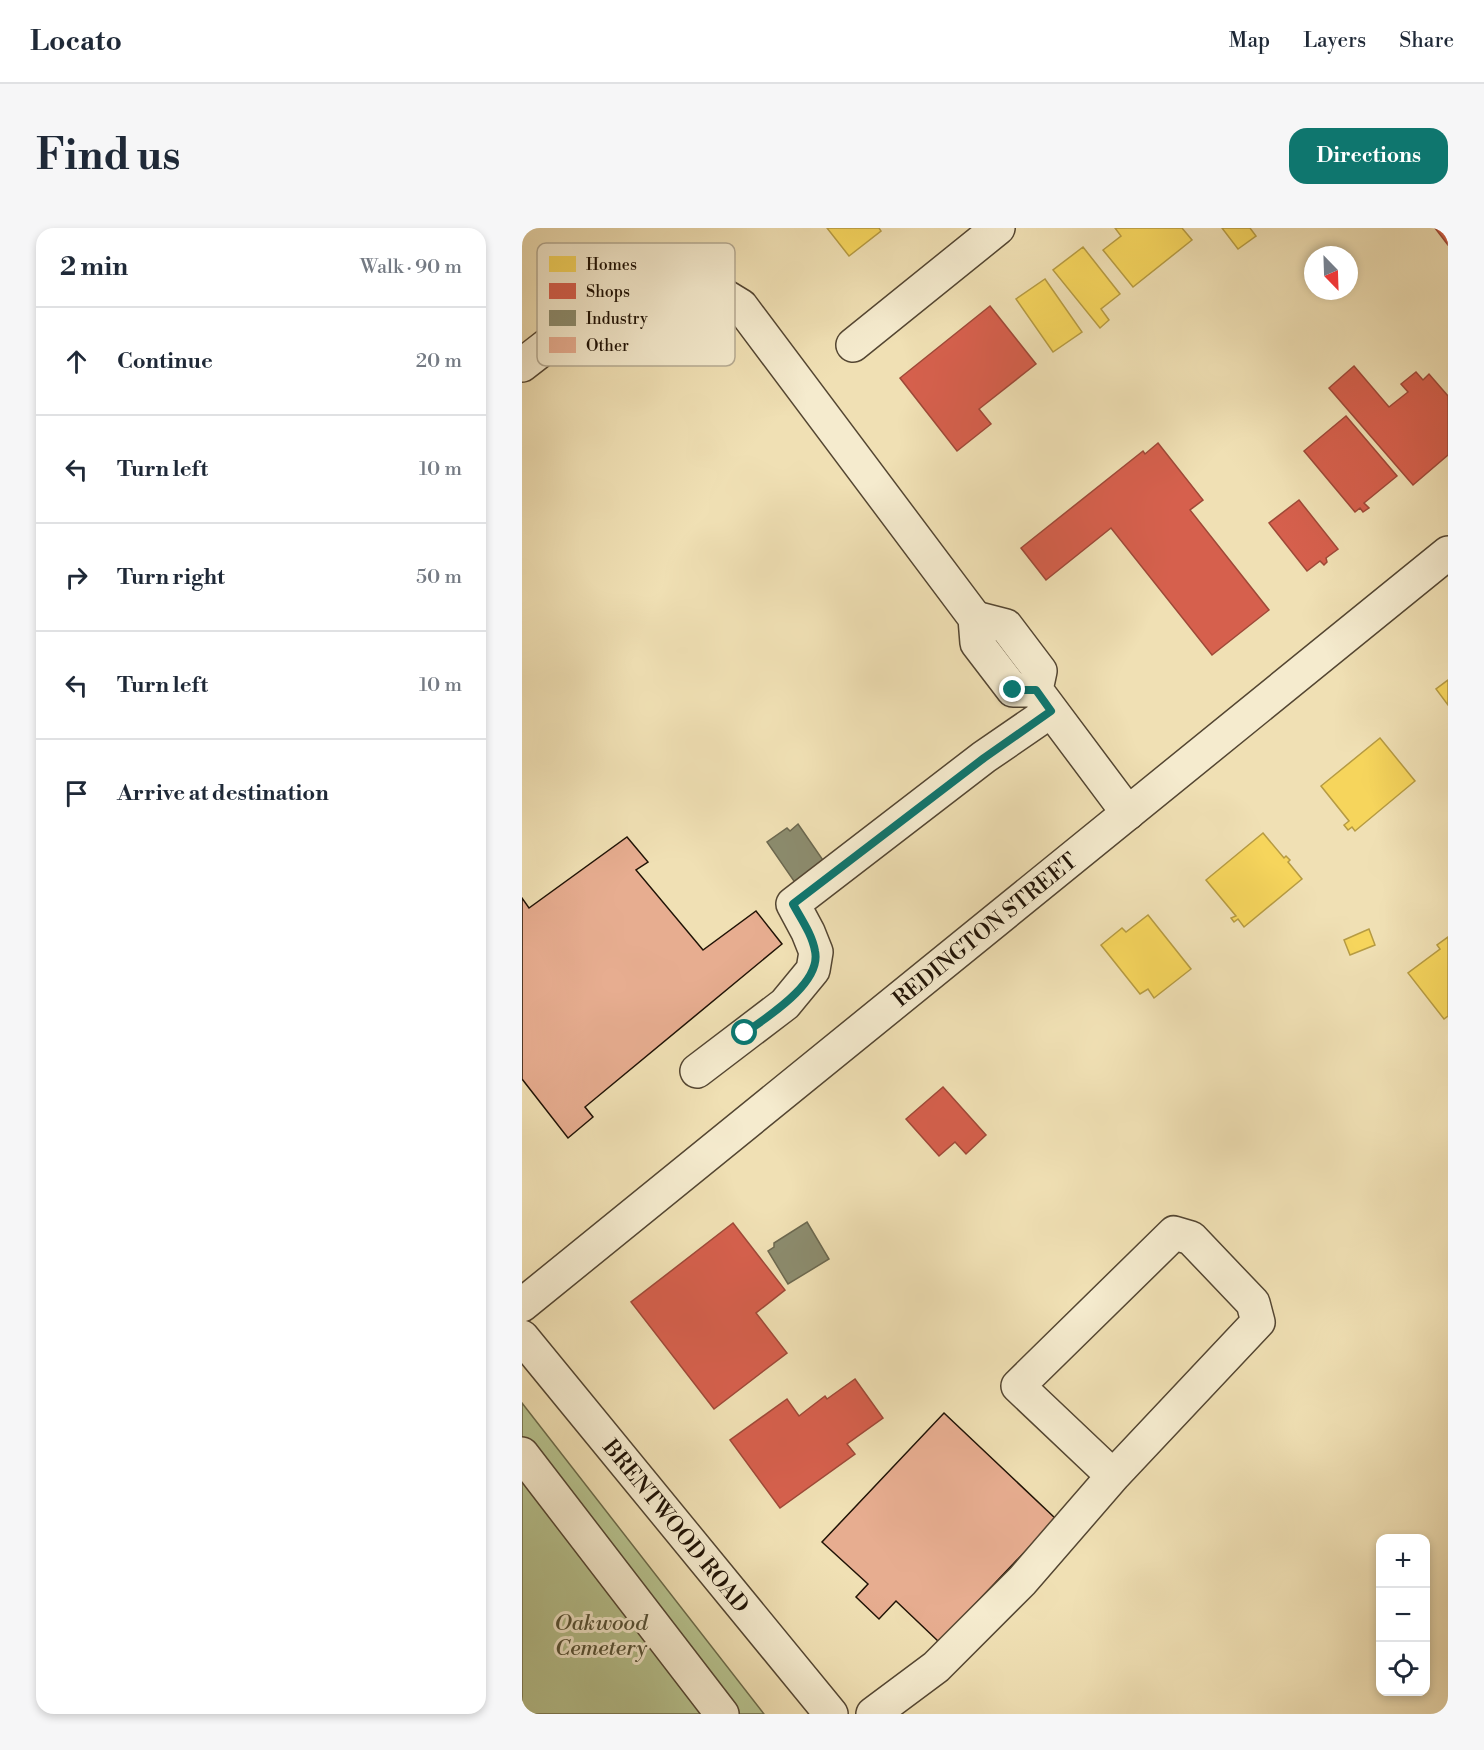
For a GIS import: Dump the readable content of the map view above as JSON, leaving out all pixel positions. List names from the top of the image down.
{
  "streets": {
    "street": ["REDINGTON STREET", "BRENTWOOD ROAD"]
  },
  "parks": ["Oakwood Cemetery"],
  "legend": [
    "Homes",
    "Shops",
    "Industry",
    "Other"
  ],
  "north": "bottom right",
  "page": {
    "header": "Locato",
    "nav": ["Map", "Layers", "Share"],
    "buttons": "Directions",
    "title": "Find us",
    "heading": ["2 min", "Walk · 90 m"],
    "list": [
      ["Continue", "20 m"],
      ["Turn left", "10 m"],
      ["Turn right", "50 m"],
      ["Turn left", "10 m"],
      "Arrive at destination"
    ],
    "map_buttons": ["+", "−"]
  }
}
